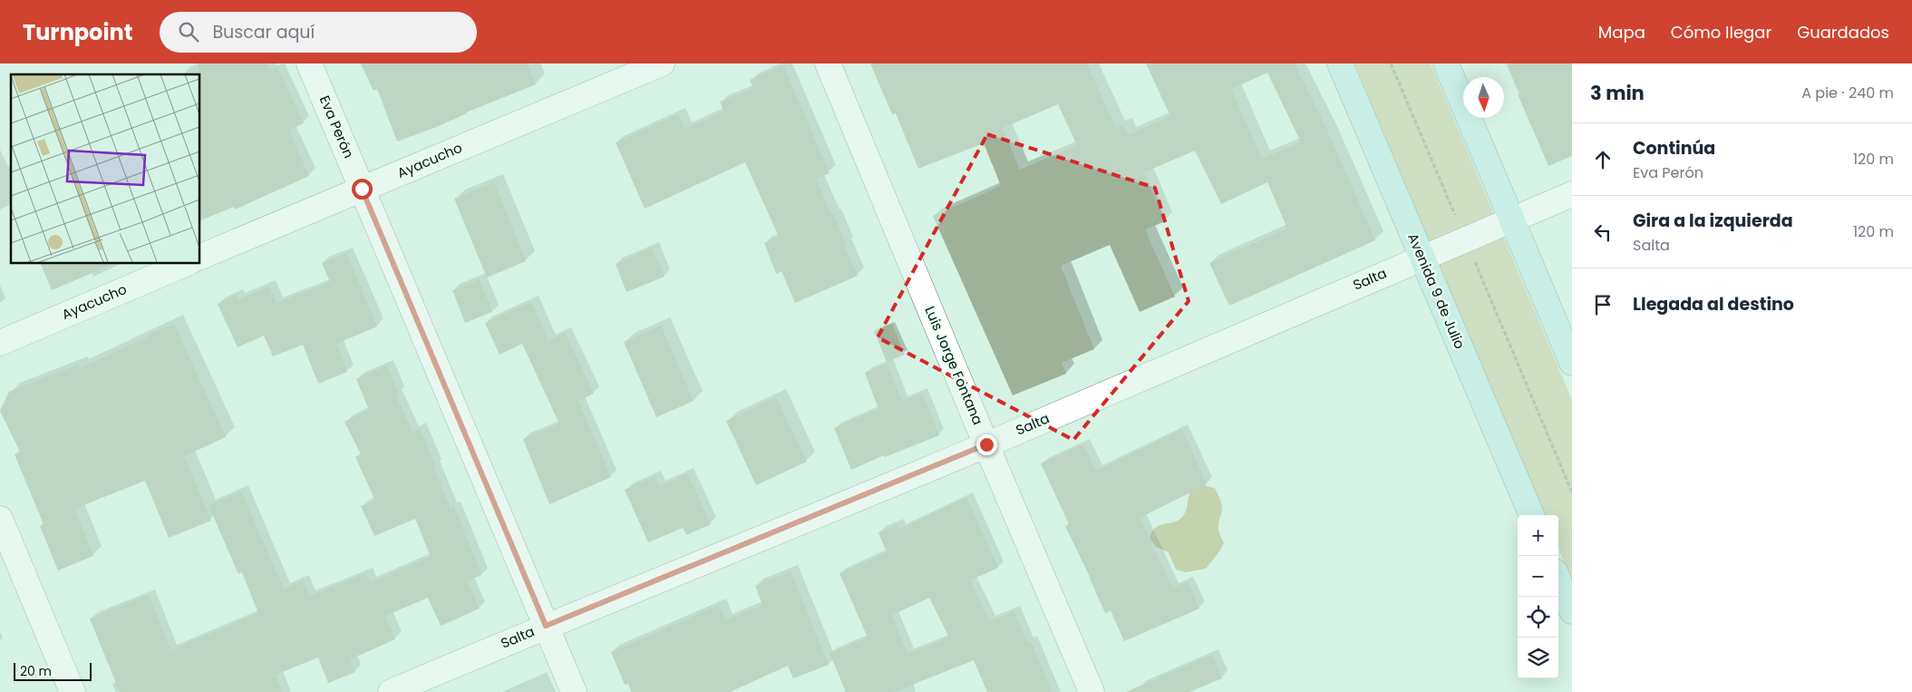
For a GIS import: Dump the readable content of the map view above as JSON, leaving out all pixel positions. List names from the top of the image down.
{
  "streets": {
    "main road": ["Avenida 9 de Julio"],
    "street": [
      "Eva Perón",
      "Ayacucho",
      "Salta",
      "Luis Jorge Fontana"
    ]
  },
  "crossings": [
    ["Eva Perón", "Ayacucho"],
    ["Eva Perón", "Salta"],
    ["Salta", "Avenida 9 de Julio"],
    ["Salta", "Luis Jorge Fontana"]
  ],
  "scale_bar": "20 m",
  "north": "bottom",
  "page": {
    "header": "Turnpoint",
    "search": "Buscar aquí",
    "nav": ["Mapa", "Cómo llegar", "Guardados"],
    "heading": ["3 min", "A pie · 240 m"],
    "list": [
      ["Continúa", "Eva Perón", "120 m"],
      ["Gira a la izquierda", "Salta", "120 m"],
      "Llegada al destino"
    ],
    "map_buttons": ["+", "−"],
    "scale": "20 m"
  }
}
